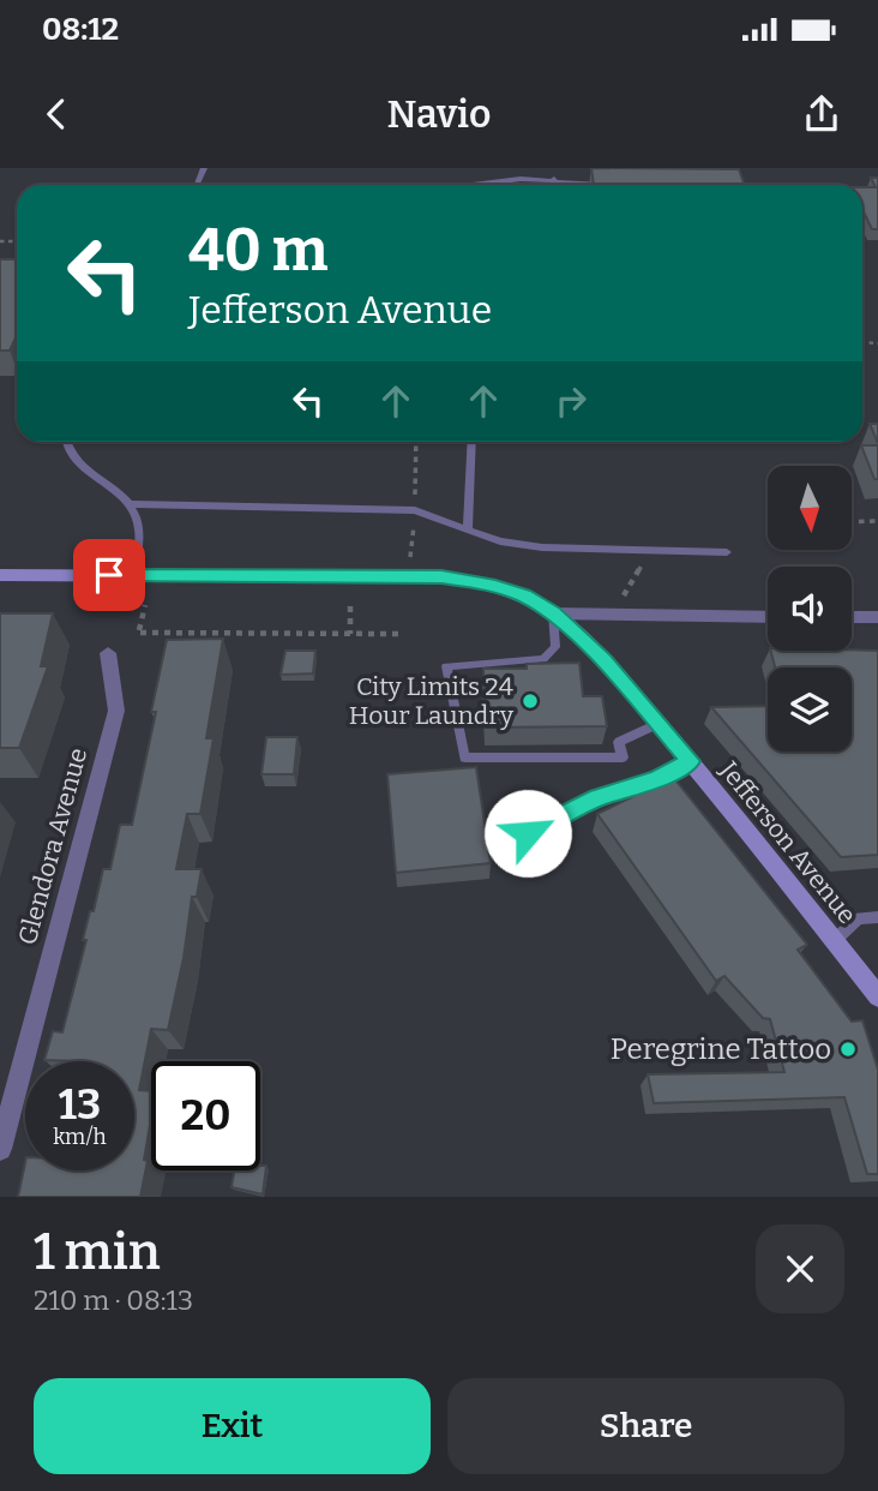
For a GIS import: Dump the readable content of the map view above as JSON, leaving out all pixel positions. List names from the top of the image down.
{
  "streets": {
    "street": ["Jefferson Avenue", "Glendora Avenue"]
  },
  "places": ["City Limits 24 Hour Laundry", "Peregrine Tattoo"],
  "north": "bottom",
  "page": {
    "status": "08:12",
    "header": "Navio",
    "turn": ["40 m", "Jefferson Avenue"],
    "speed": "13 km/h",
    "limit": "20",
    "heading": ["1 min", "210 m · 08:13"],
    "buttons": ["Exit", "Share"]
  }
}
